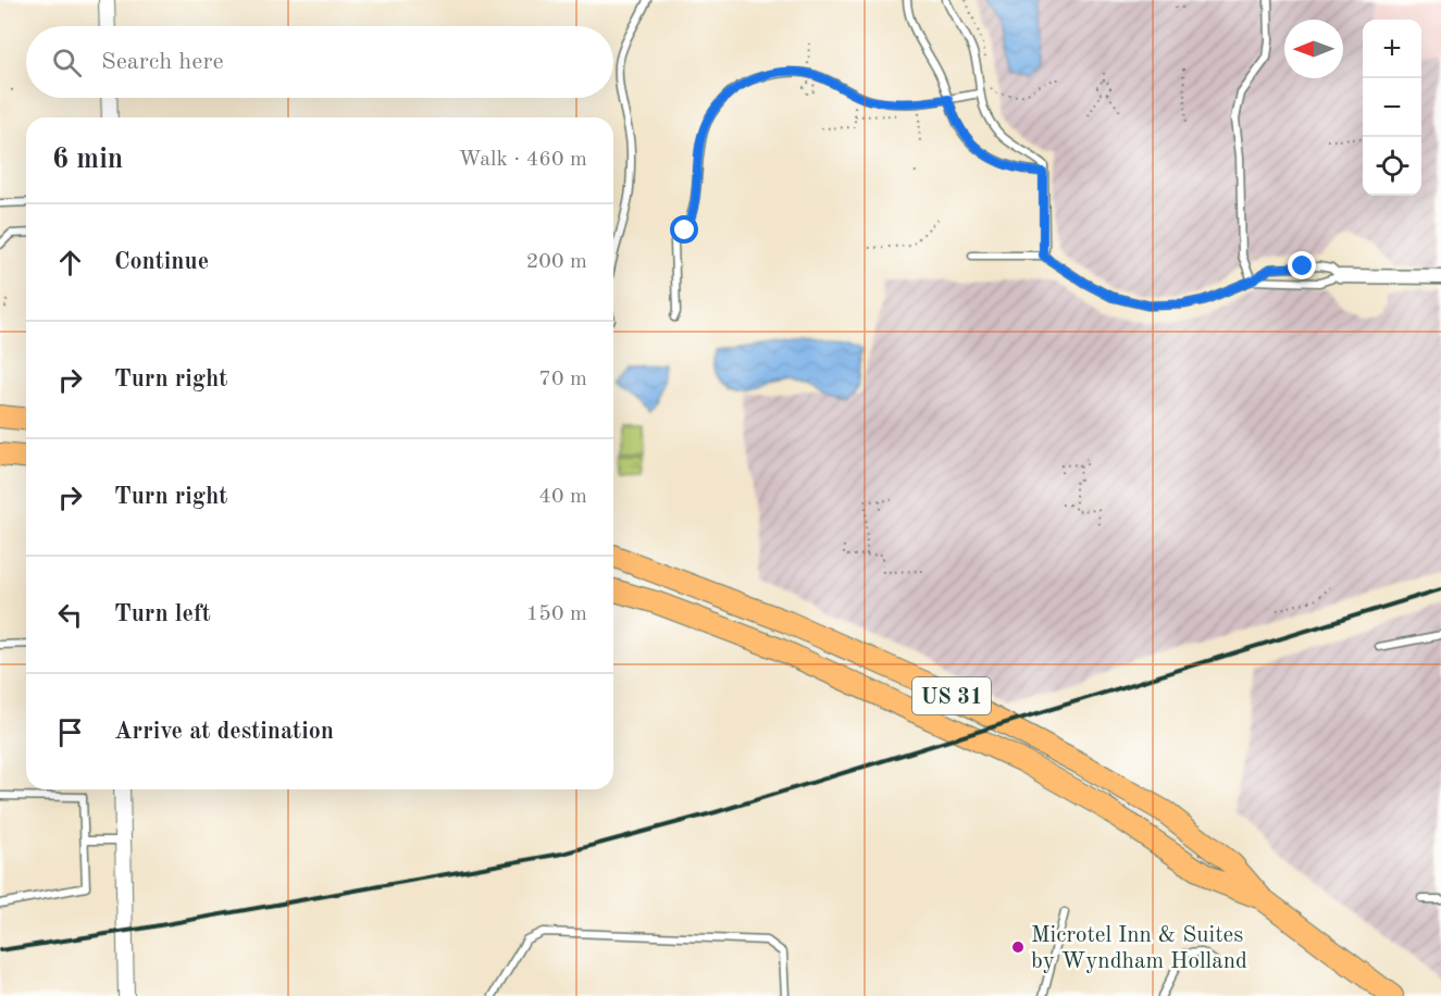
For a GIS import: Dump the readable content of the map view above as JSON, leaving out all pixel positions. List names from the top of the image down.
{
  "streets": {
    "highway": ["US 31"]
  },
  "places": ["Microtel Inn & Suites by Wyndham Holland"],
  "north": "left",
  "page": {
    "map_buttons": ["+", "−"],
    "search": "Search here",
    "heading": ["6 min", "Walk · 460 m"],
    "list": [
      ["Continue", "200 m"],
      ["Turn right", "70 m"],
      ["Turn right", "40 m"],
      ["Turn left", "150 m"],
      "Arrive at destination"
    ]
  }
}
